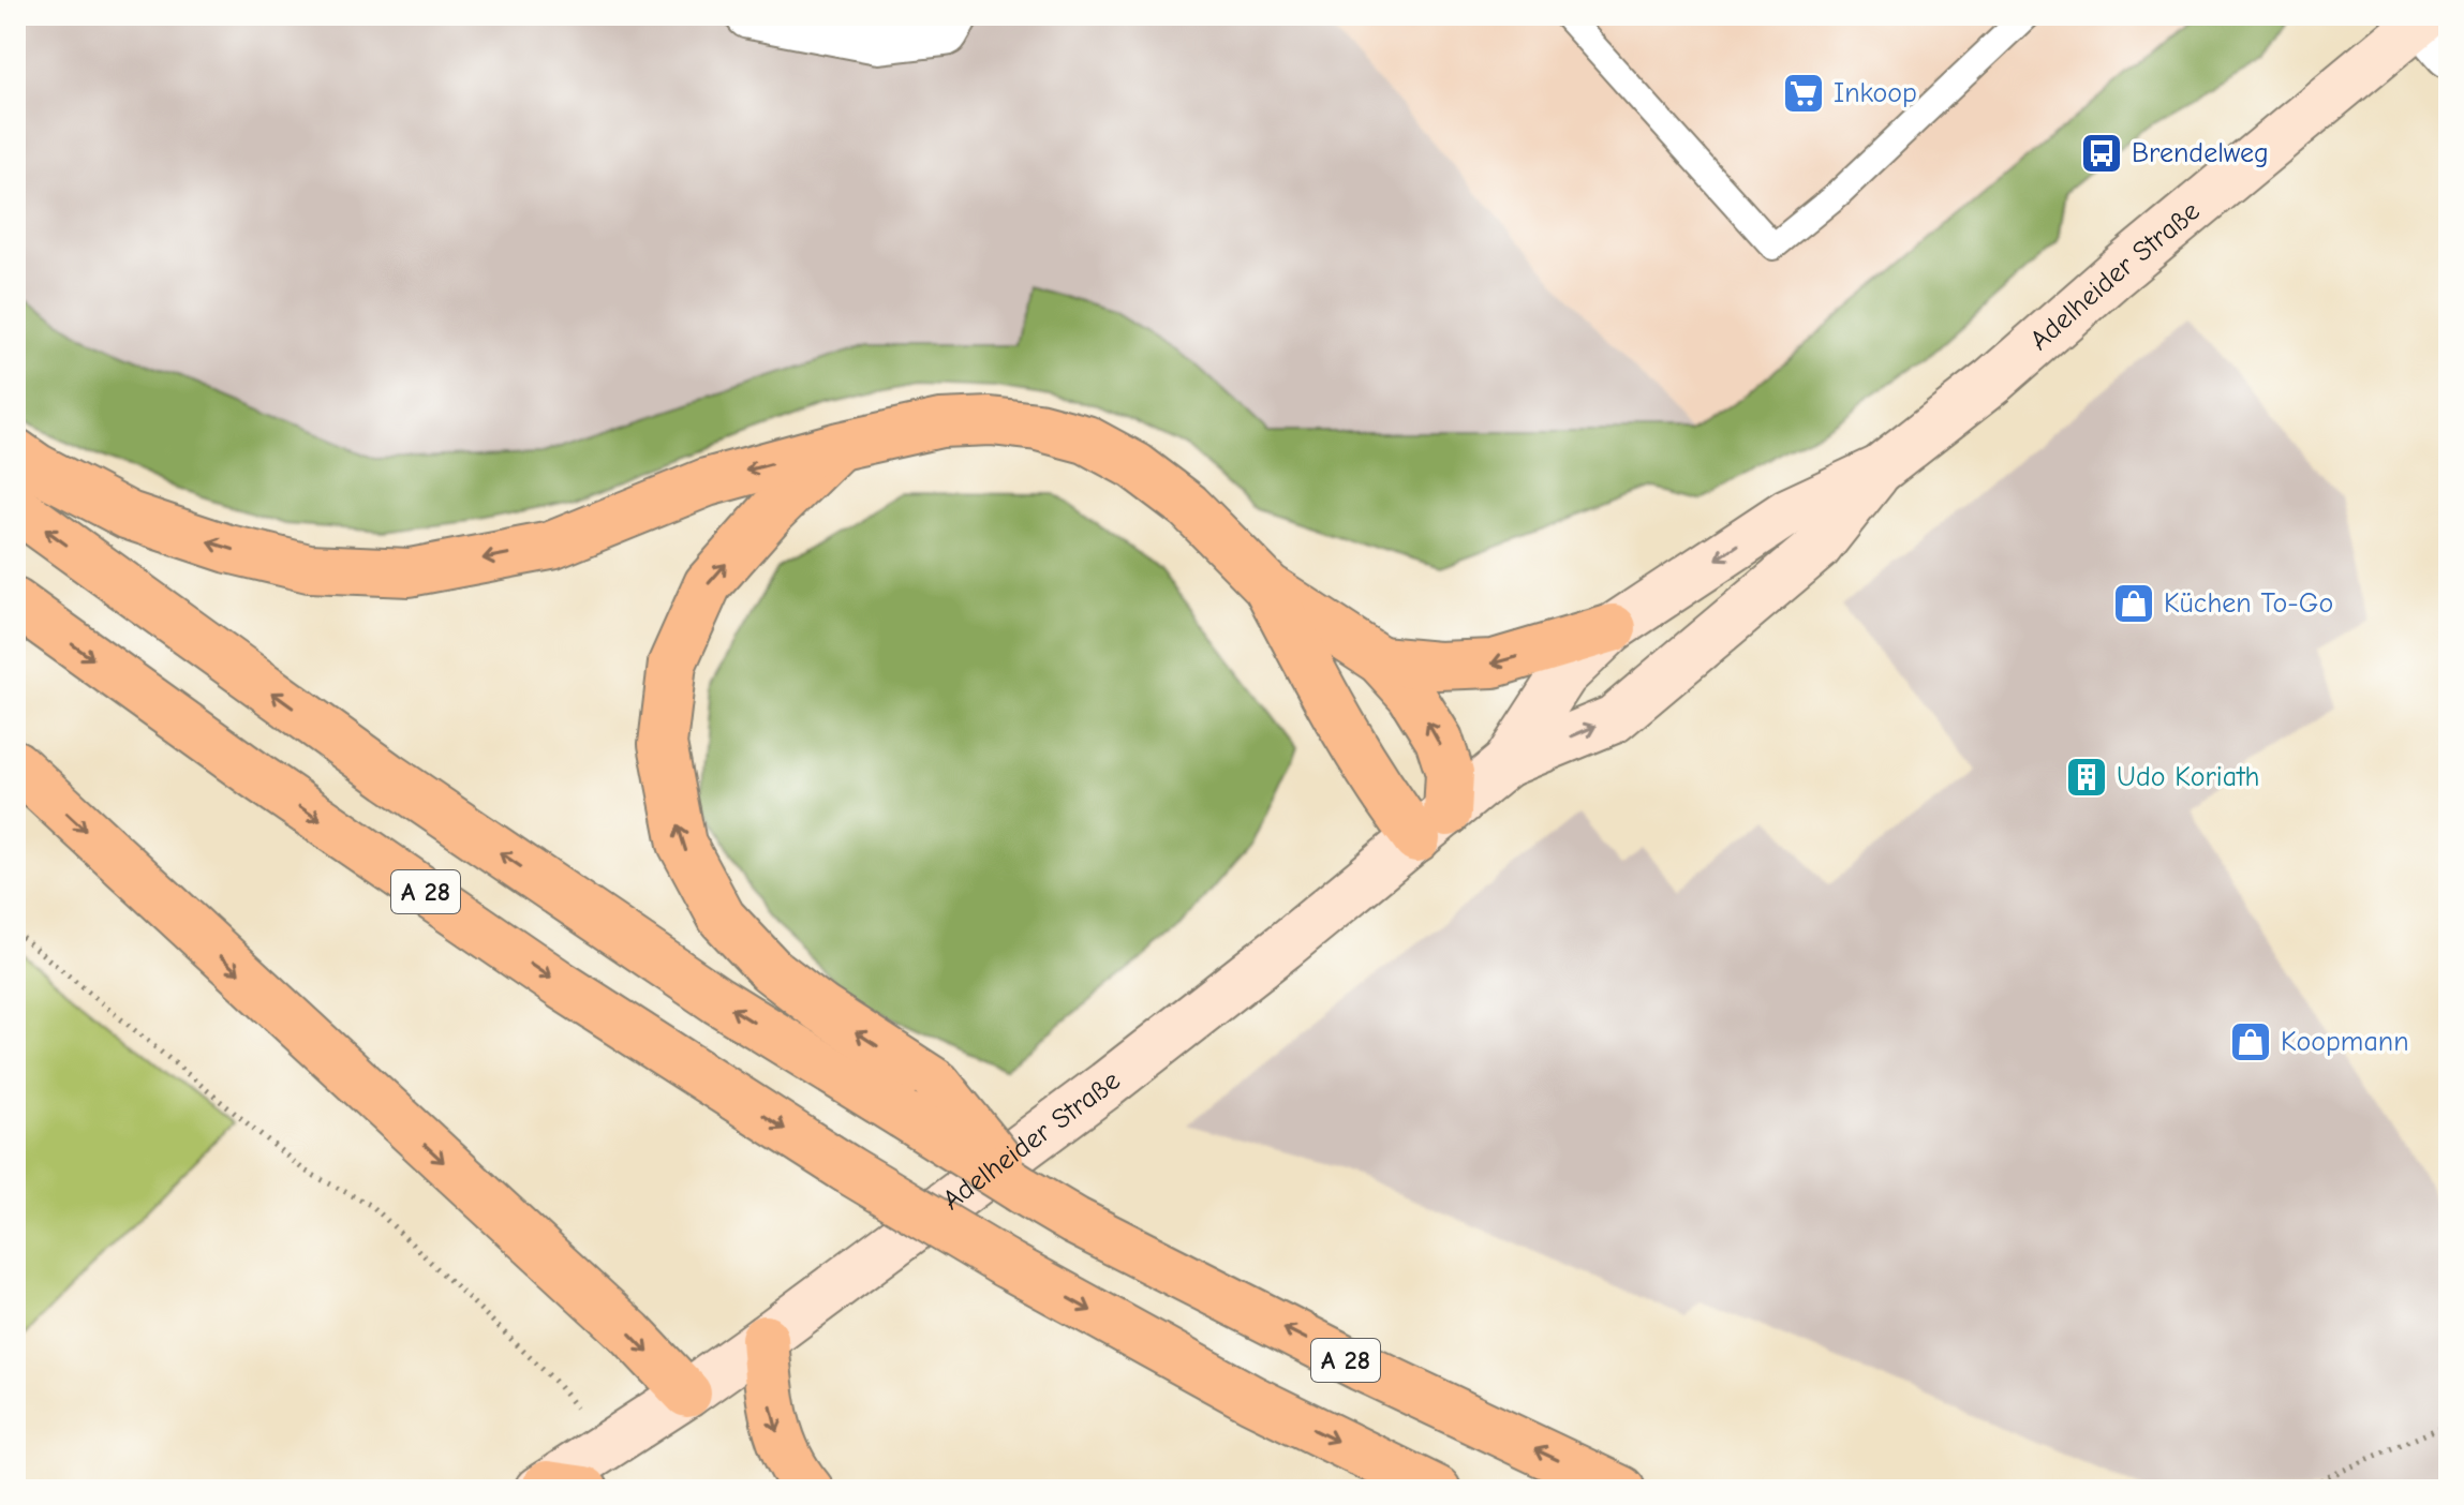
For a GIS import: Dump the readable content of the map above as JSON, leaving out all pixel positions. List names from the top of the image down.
{
  "streets": {
    "highway": ["A 28"],
    "main road": ["Adelheider Straße"]
  },
  "places": {
    "supermarket": ["Inkoop"],
    "bus stop": ["Brendelweg"],
    "shop": ["Küchen To-Go", "Koopmann"],
    "building": ["Udo Koriath"]
  }
}
